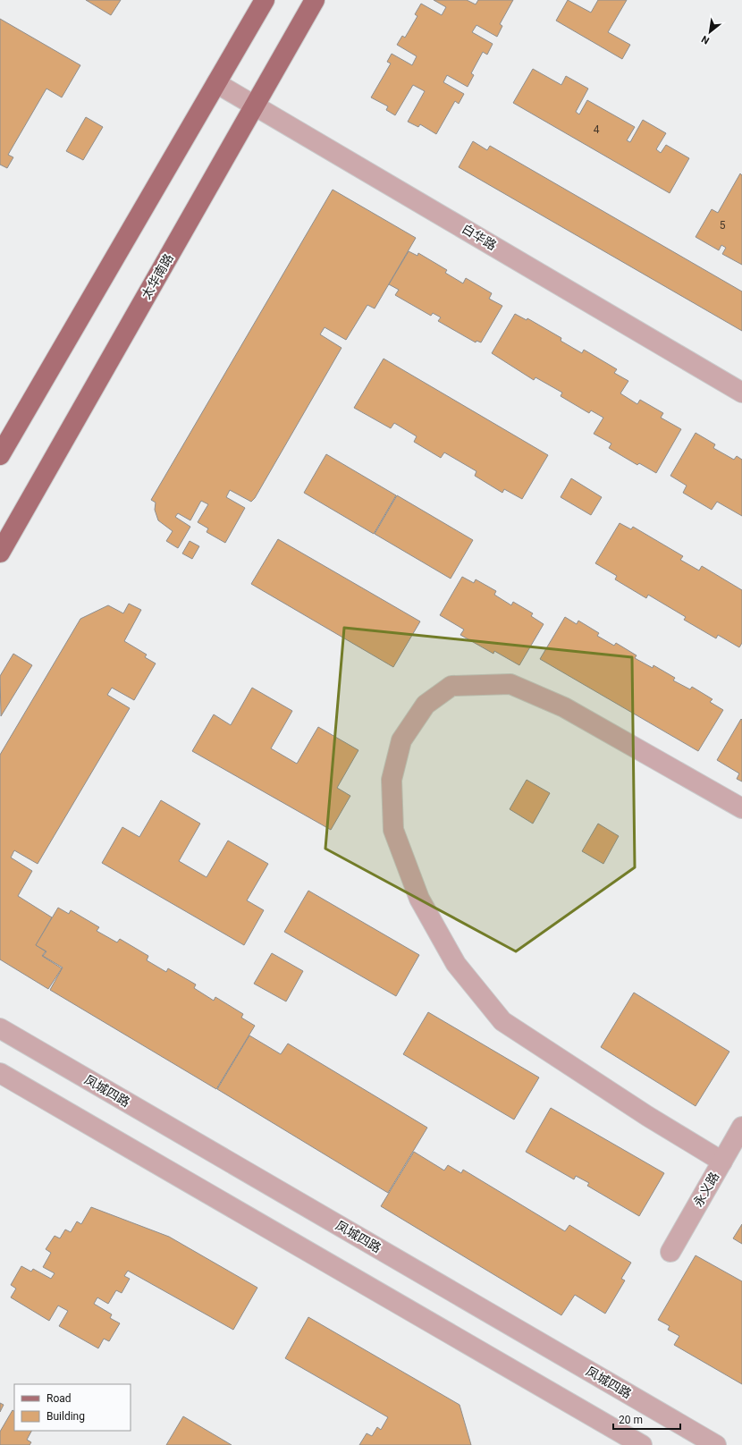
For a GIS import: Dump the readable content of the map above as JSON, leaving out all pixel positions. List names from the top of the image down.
{
  "streets": {
    "main road": ["太华南路"],
    "street": ["白华路", "凤城四路", "永义路"]
  },
  "crossings": [
    ["白华路", "太华南路"]
  ],
  "house_numbers": ["4", "5"],
  "legend": ["Road", "Building"],
  "scale_bar": "20 m",
  "north": "bottom left"
}
